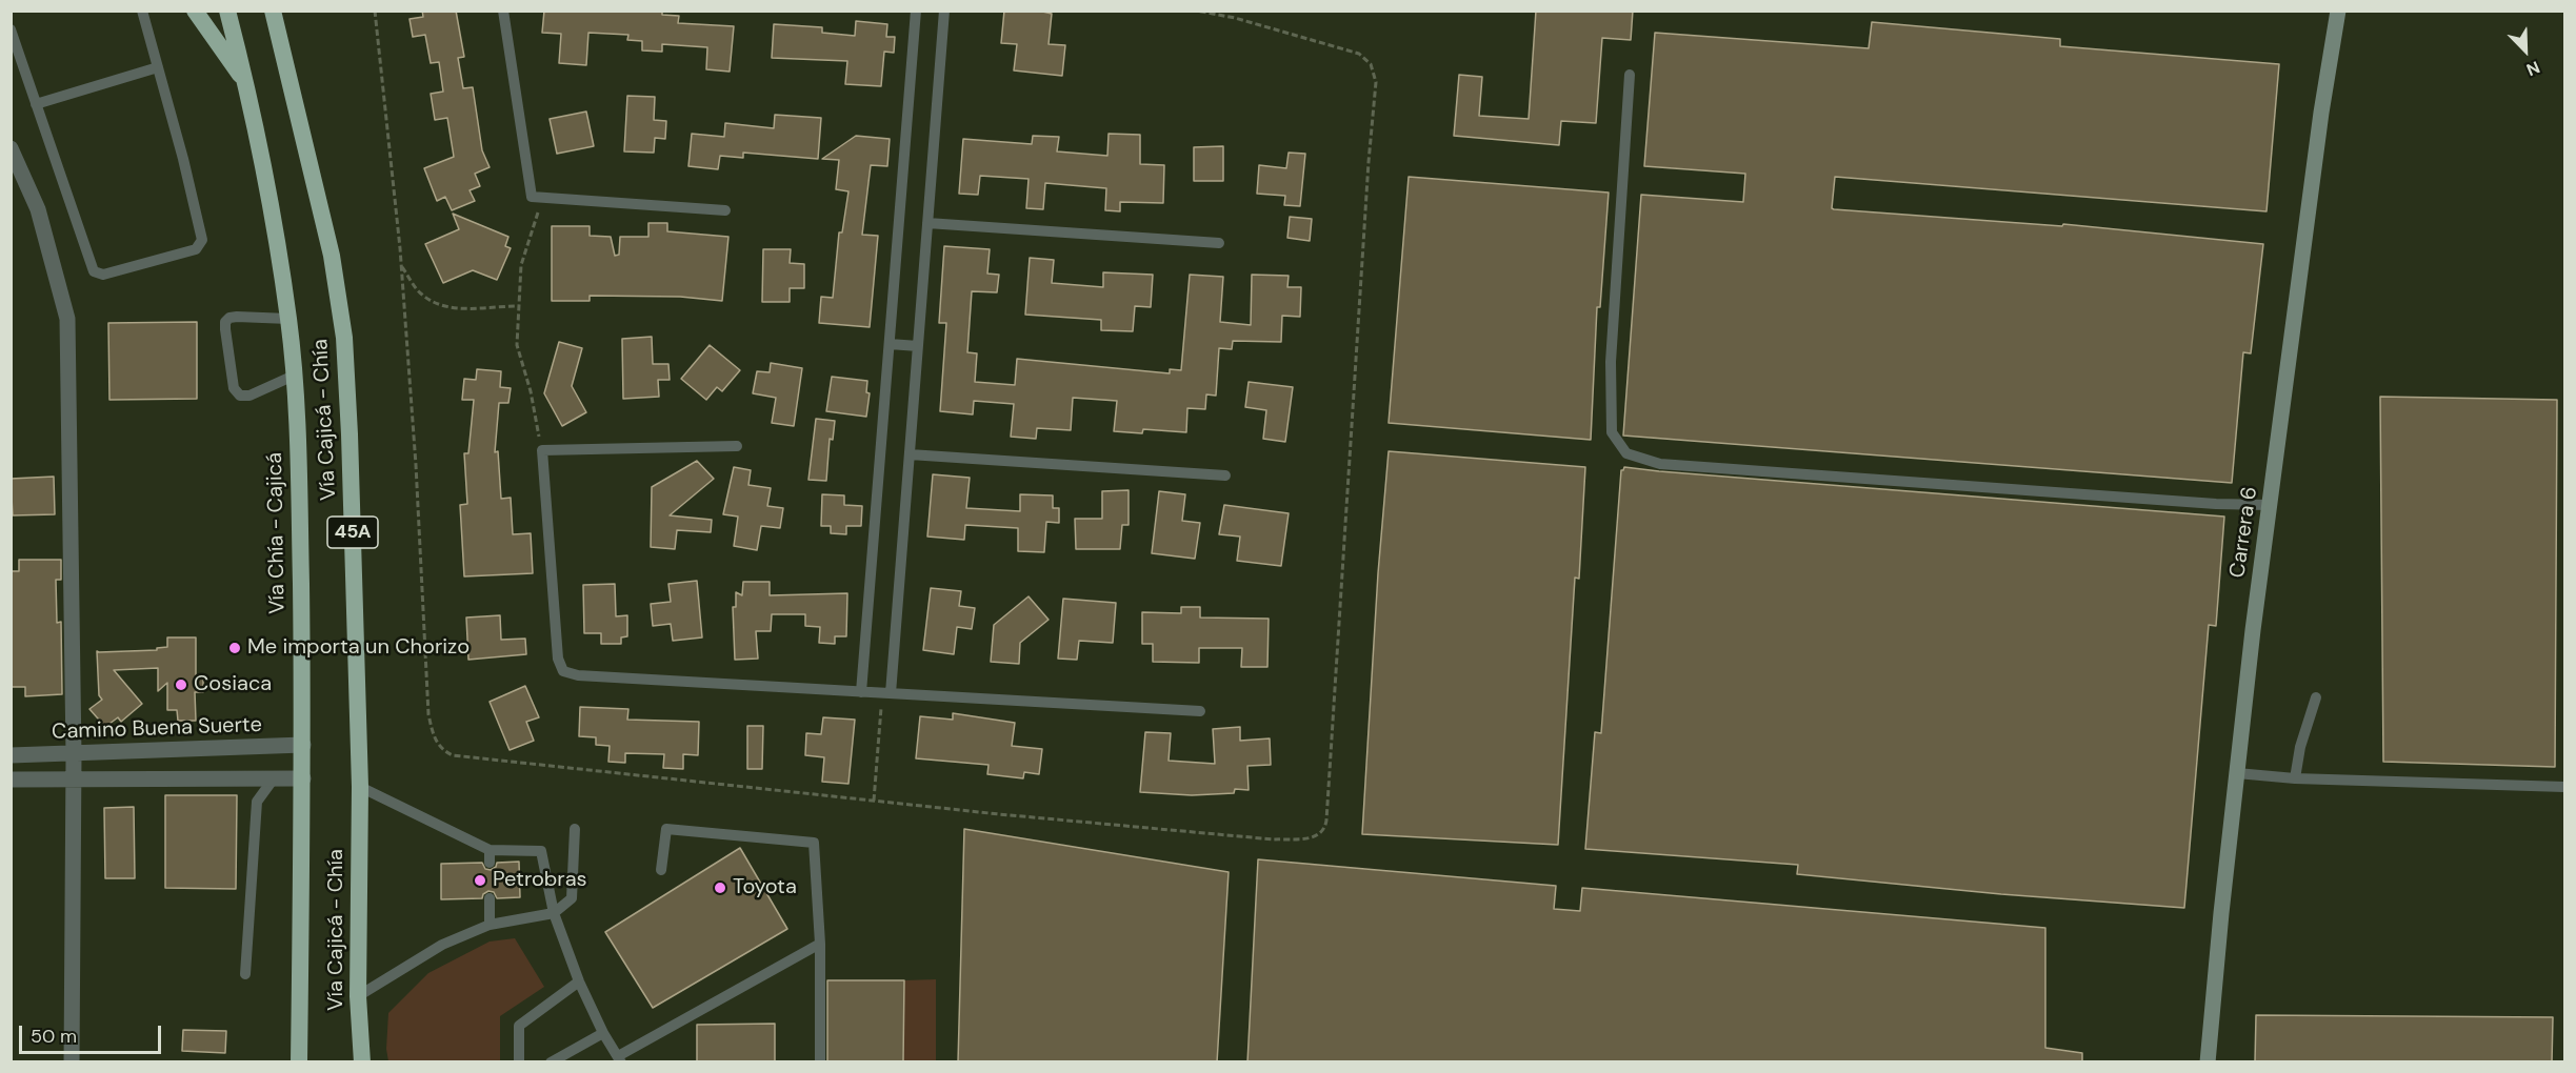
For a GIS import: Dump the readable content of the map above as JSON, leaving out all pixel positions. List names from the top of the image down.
{
  "streets": {
    "highway": ["Vía Cajicá - Chía", "45A", "Vía Chía - Cajicá"],
    "main road": ["Carrera 6"],
    "street": ["Camino Buena Suerte"]
  },
  "crossings": [
    ["Vía Chía - Cajicá", "Camino Buena Suerte"]
  ],
  "places": [
    "Me importa un Chorizo",
    "Cosiaca",
    "Petrobras",
    "Toyota"
  ],
  "scale_bar": "50 m",
  "north": "bottom right"
}
